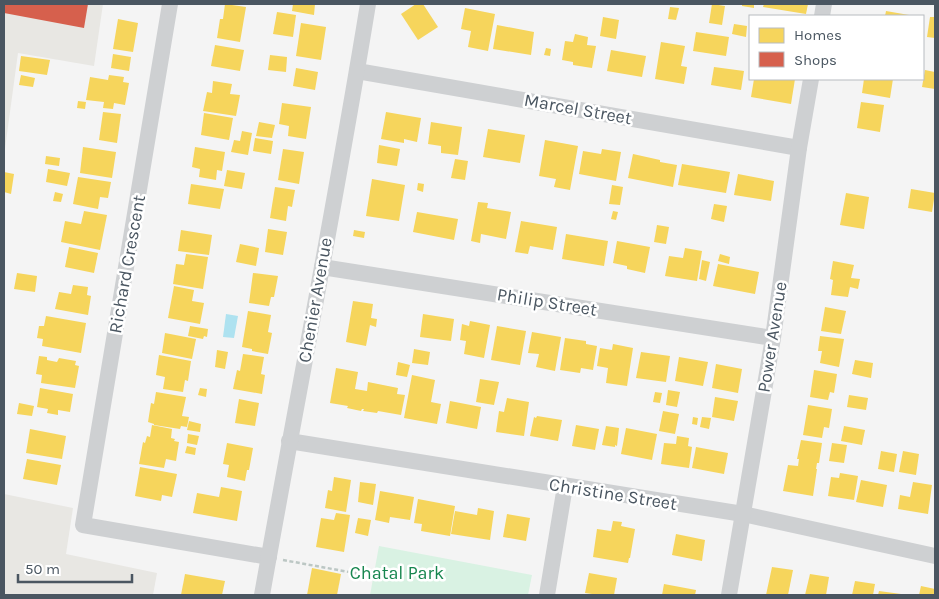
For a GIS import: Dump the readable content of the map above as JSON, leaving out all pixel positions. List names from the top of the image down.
{
  "streets": {
    "street": [
      "Marcel Street",
      "Richard Crescent",
      "Chenier Avenue",
      "Philip Street",
      "Power Avenue",
      "Christine Street"
    ]
  },
  "crossings": [
    ["Marcel Street", "Chenier Avenue"],
    ["Marcel Street", "Power Avenue"],
    ["Richard Crescent", "Chenier Avenue"],
    ["Chenier Avenue", "Philip Street"],
    ["Chenier Avenue", "Christine Street"],
    ["Philip Street", "Power Avenue"],
    ["Power Avenue", "Christine Street"]
  ],
  "parks": ["Chatal Park"],
  "legend": ["Homes", "Shops"],
  "scale_bar": "50 m"
}
